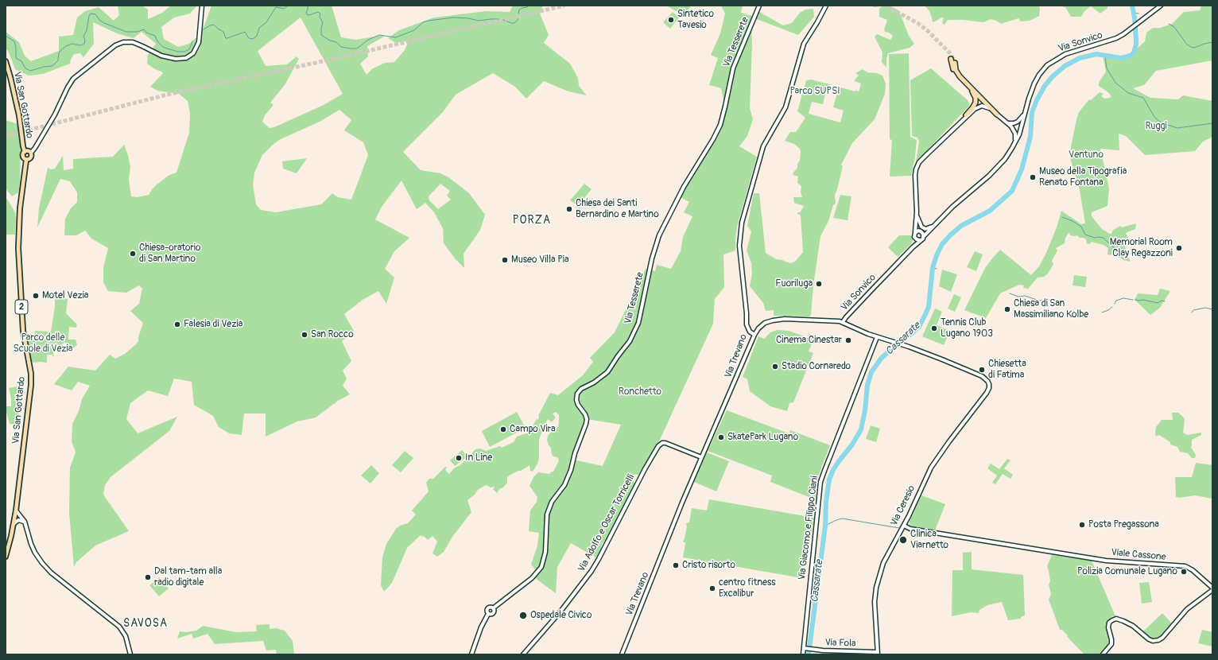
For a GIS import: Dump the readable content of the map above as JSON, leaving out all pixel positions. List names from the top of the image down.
{
  "streets": {
    "main road": [
      "Via Tesserete",
      "Via Sonvico",
      "Via San Gottardo",
      "2",
      "Via Trevano",
      "Via Ceresio",
      "Via Adolfo e Oscar Torricelli",
      "Via Giacomo e Filippo Ciani",
      "Viale Cassone",
      "Via Fola"
    ]
  },
  "crossings": [
    ["Via Sonvico", "Via Trevano"],
    ["Via Trevano", "Via Adolfo e Oscar Torricelli"],
    ["Via Ceresio", "Via Giacomo e Filippo Ciani"],
    ["Via Ceresio", "Viale Cassone"],
    ["Via Ceresio", "Via Fola"],
    ["Via Giacomo e Filippo Ciani", "Via Fola"]
  ],
  "districts": ["PORZA", "SAVOSA"],
  "water": ["Cassarate"],
  "parks": [
    "Parco SUPSI",
    "Ruggi",
    "Ventuno",
    "Parco delle Scuole di Vezia",
    "Ronchetto"
  ],
  "places": [
    "Sintetico Tavesio",
    "Museo della Tipografia Renato Fontana",
    "Chiesa dei Santi Bernardino e Martino",
    "Memorial Room Clay Regazzoni",
    "Chiesa-oratorio di San Martino",
    "Museo Villa Pia",
    "Fuoriluga",
    "Motel Vezia",
    "Chiesa di San Massimiliano Kolbe",
    "Falesia di Vezia",
    "Tennis Club Lugano 1903",
    "San Rocco",
    "Cinema Cinestar",
    "Stadio Cornaredo",
    "Chiesetta di Fatima",
    "Campo Vira",
    "SkatePark Lugano",
    "In Line",
    "Posta Pregassona",
    "Clinica Viarnetto",
    "Cristo risorto",
    "Polizia Comunale Lugano",
    "Dal tam-tam alla radio digitale",
    "centro fitness Excalibur",
    "Ospedale Civico"
  ]
}
